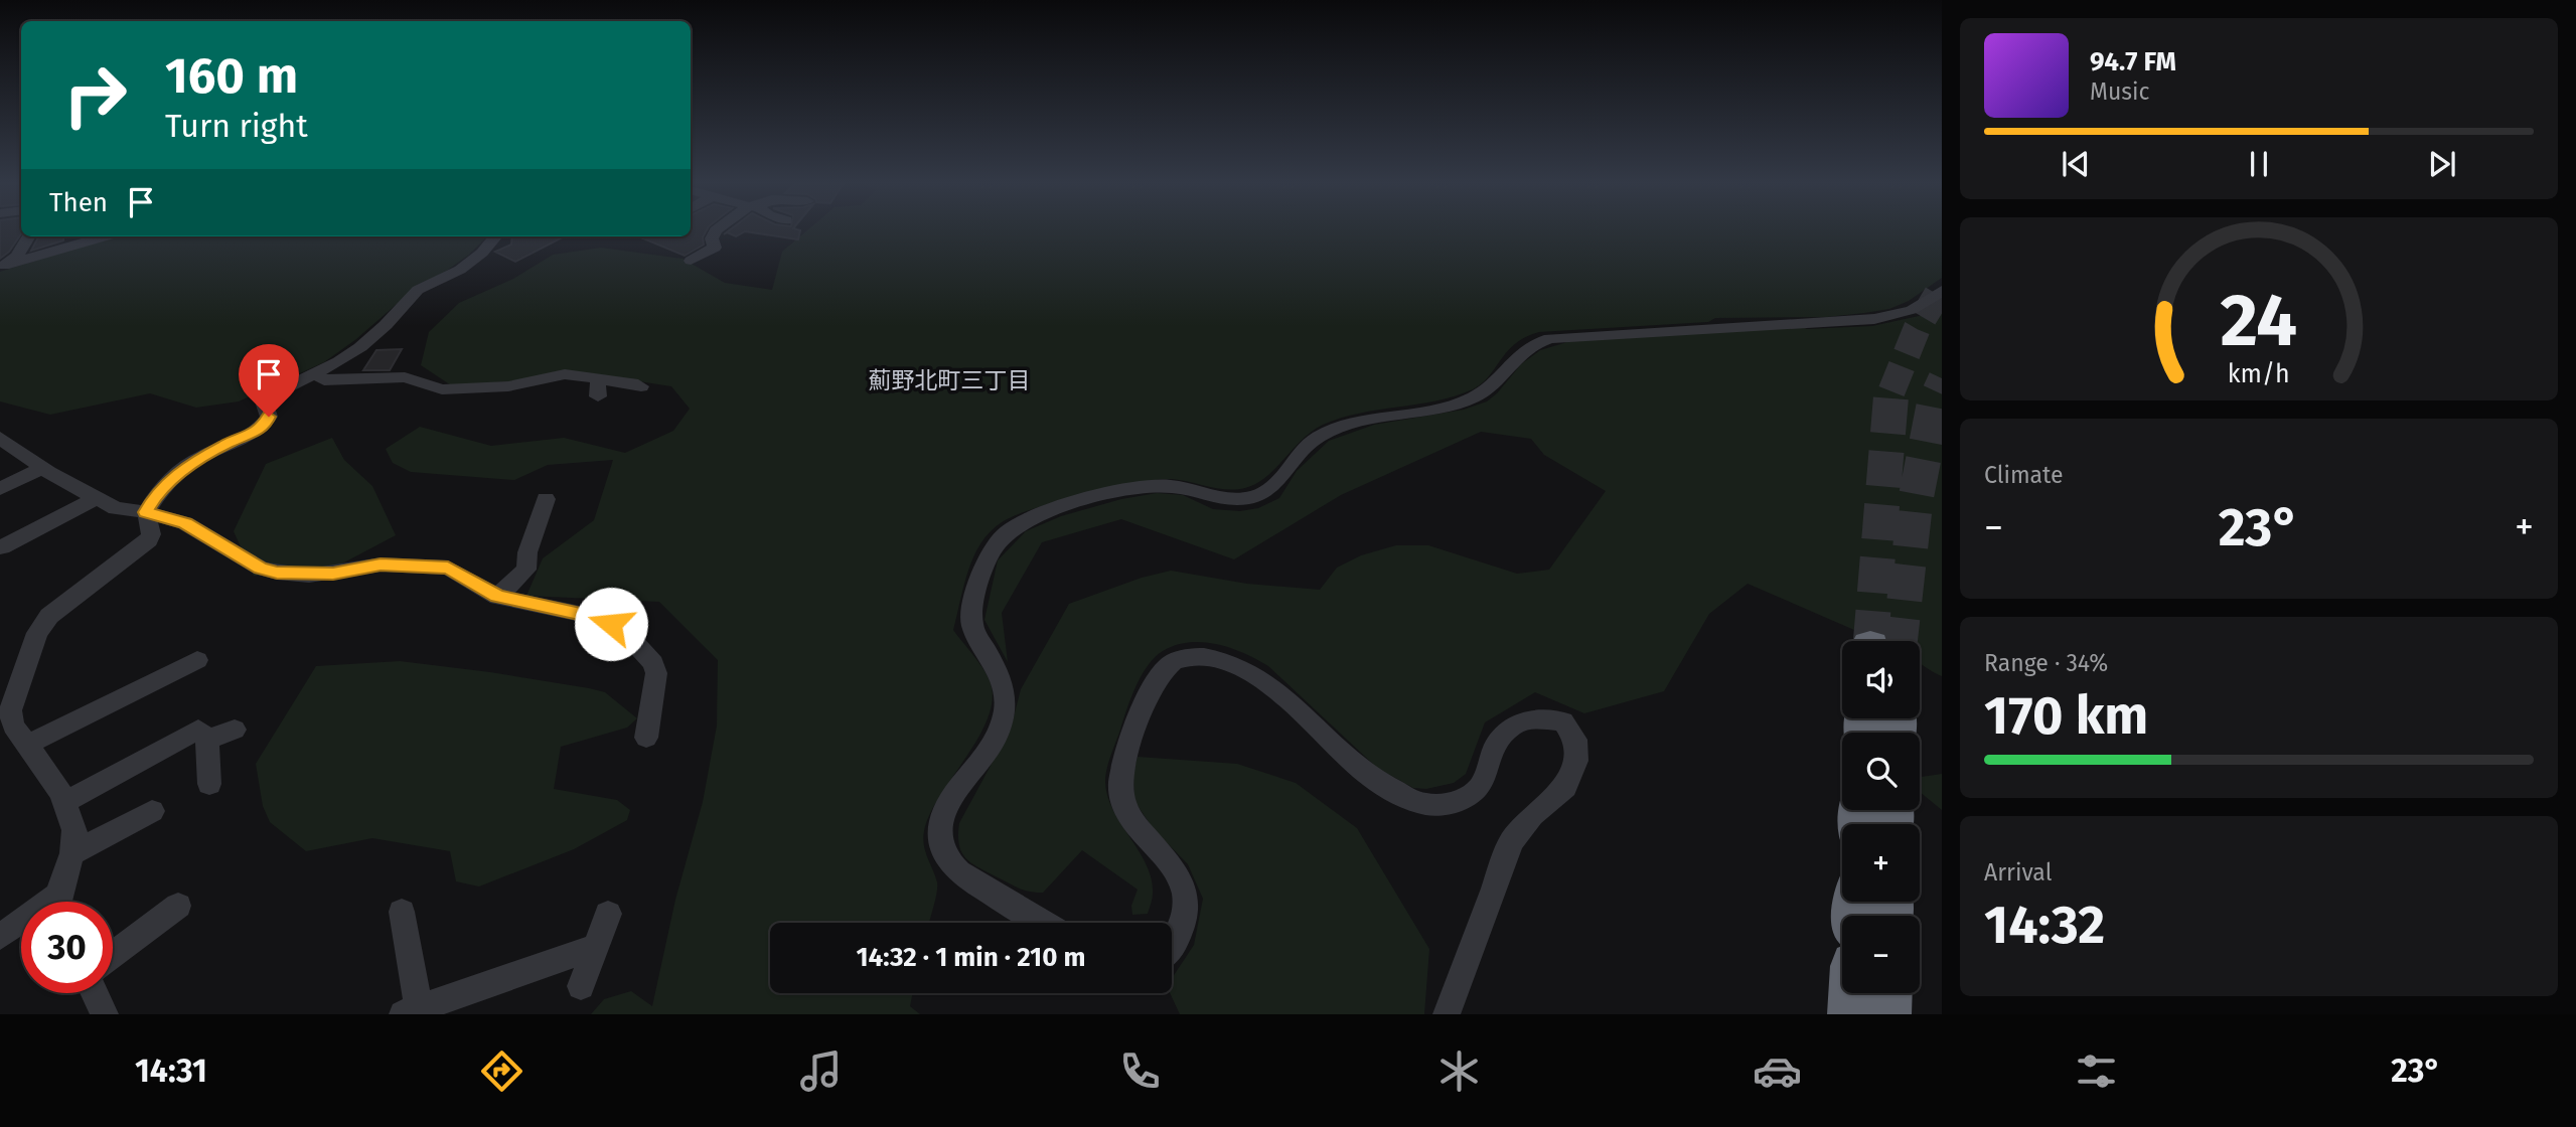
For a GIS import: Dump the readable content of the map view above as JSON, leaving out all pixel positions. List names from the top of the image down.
{
  "districts": ["薊野北町三丁目"],
  "page": {
    "turn": ["160 m", "Turn right"],
    "song": ["94.7 FM", "Music"],
    "then": "Then",
    "tile": [
      "Climate",
      ["Range · 34%", "170 km"],
      ["Arrival", "14:32"]
    ],
    "heat": ["−", "23°", "+"],
    "map_buttons": ["+", "−"],
    "limit": "30",
    "trip": "14:32 · 1 min · 210 m",
    "tabs": ["14:31", "23°"],
    "gauge": ["24", "km/h"]
  }
}
